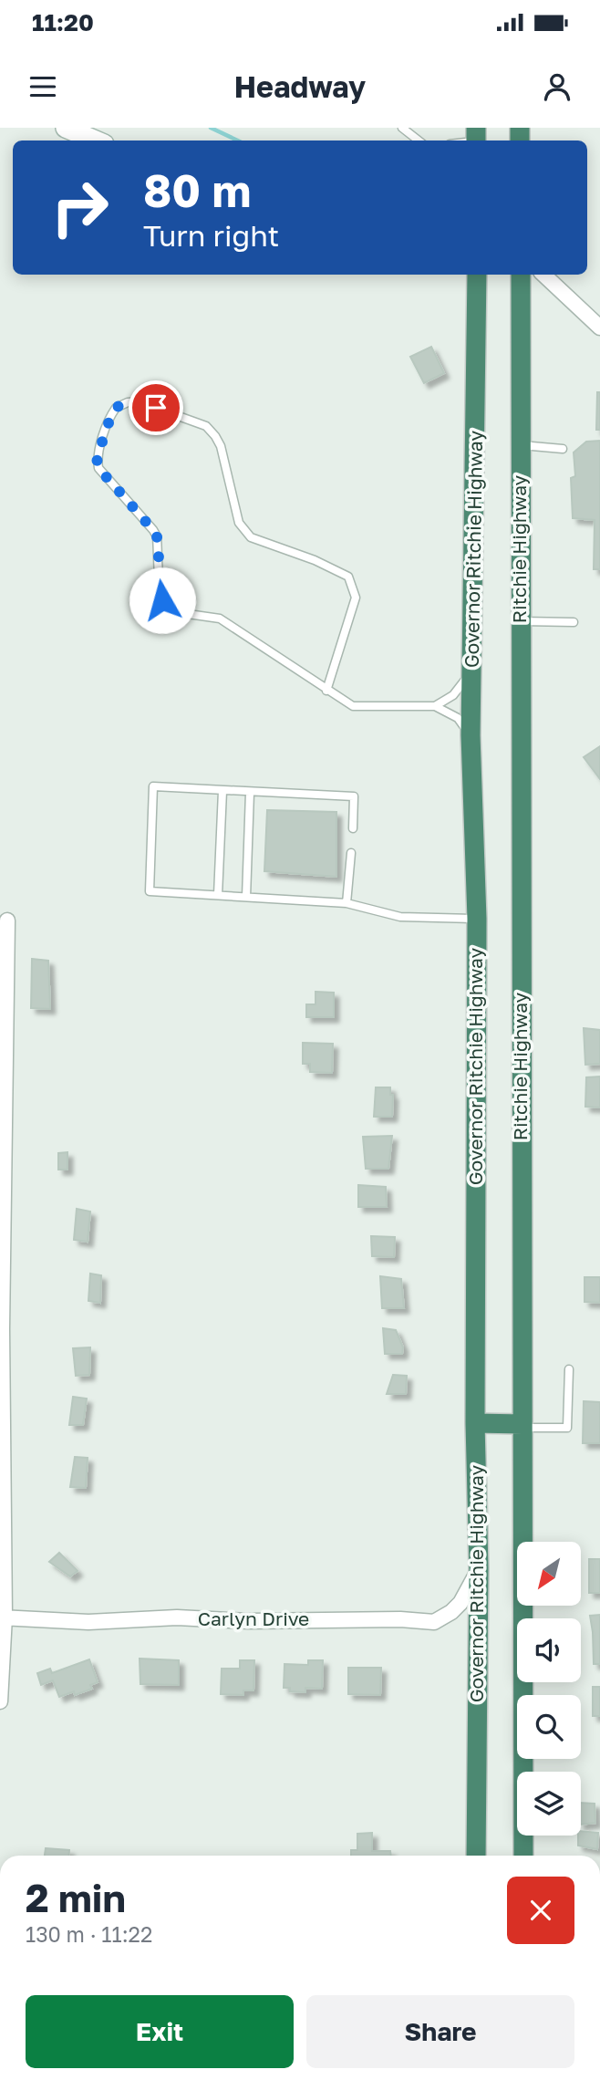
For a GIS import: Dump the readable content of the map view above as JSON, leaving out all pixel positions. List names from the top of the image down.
{
  "streets": {
    "highway": ["Governor Ritchie Highway", "Ritchie Highway"],
    "street": ["Carlyn Drive"]
  },
  "crossings": [
    ["Governor Ritchie Highway", "Carlyn Drive"]
  ],
  "north": "bottom left",
  "page": {
    "status": "11:20",
    "header": "Headway",
    "turn": ["80 m", "Turn right"],
    "heading": ["2 min", "130 m · 11:22"],
    "buttons": ["Exit", "Share"]
  }
}
